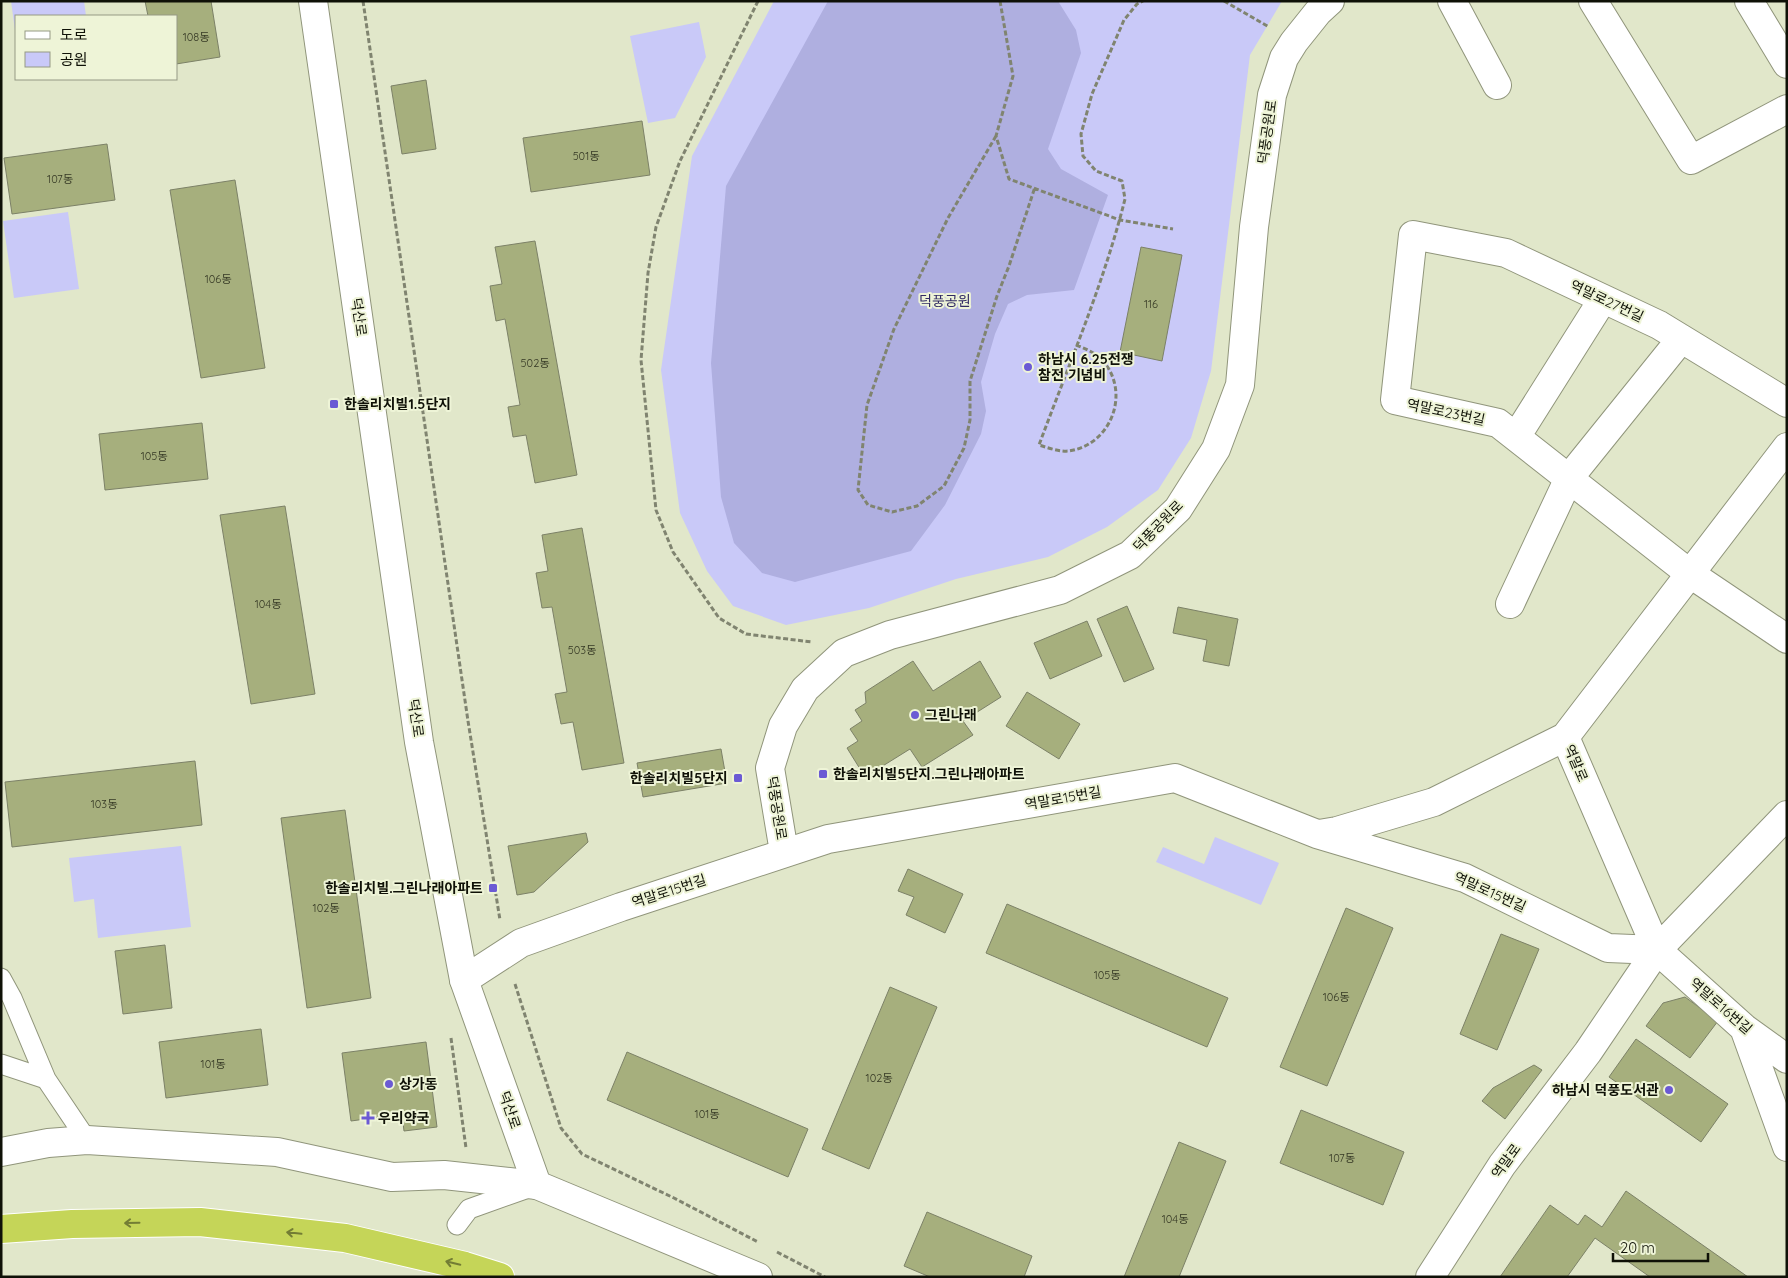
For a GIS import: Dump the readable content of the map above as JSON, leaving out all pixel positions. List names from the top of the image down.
{
  "streets": {
    "street": [
      "덕풍공원로",
      "역말로27번길",
      "덕산로",
      "역말로23번길",
      "역말로",
      "역말로15번길",
      "역말로16번길"
    ]
  },
  "crossings": [
    ["덕풍공원로", "역말로15번길"],
    ["역말로27번길", "역말로23번길"],
    ["덕산로", "역말로15번길"],
    ["역말로23번길", "역말로"],
    ["역말로", "역말로15번길"],
    ["역말로", "역말로16번길"],
    ["역말로15번길", "역말로16번길"]
  ],
  "parks": ["덕풍공원"],
  "places": {
    "other": [
      "하남시 6.25전쟁 참전 기념비",
      "그린나래",
      "상가동",
      "하남시 덕풍도서관"
    ],
    "transit": [
      "한솔리치빌1.5단지",
      "한솔리치빌5단지.그린나래아파트",
      "한솔리치빌5단지",
      "한솔리치빌.그린나래아파트"
    ],
    "health": ["우리약국"]
  },
  "house_numbers": [
    "108동",
    "501동",
    "107동",
    "106동",
    "116",
    "502동",
    "105동",
    "104동",
    "503동",
    "103동",
    "102동",
    "105동",
    "106동",
    "101동",
    "102동",
    "101동",
    "107동",
    "104동"
  ],
  "legend": ["도로", "공원"],
  "scale_bar": "20 m"
}
